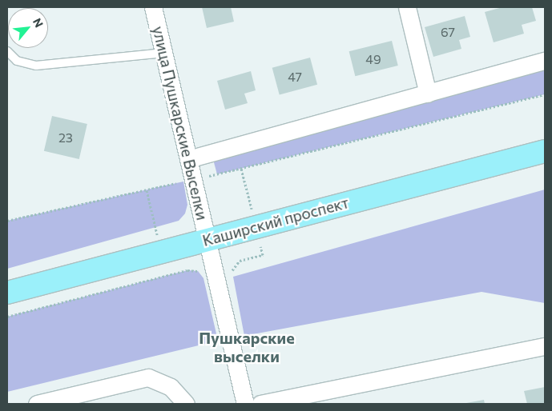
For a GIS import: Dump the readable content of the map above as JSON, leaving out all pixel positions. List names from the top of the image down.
{
  "streets": {
    "main road": ["Каширский проспект"],
    "street": ["улица Пушкарские Выселки"]
  },
  "crossings": [
    ["улица Пушкарские Выселки", "Каширский проспект"]
  ],
  "districts": ["Пушкарские выселки"],
  "house_numbers": [
    "67",
    "49",
    "47",
    "23"
  ],
  "north": "top right"
}
